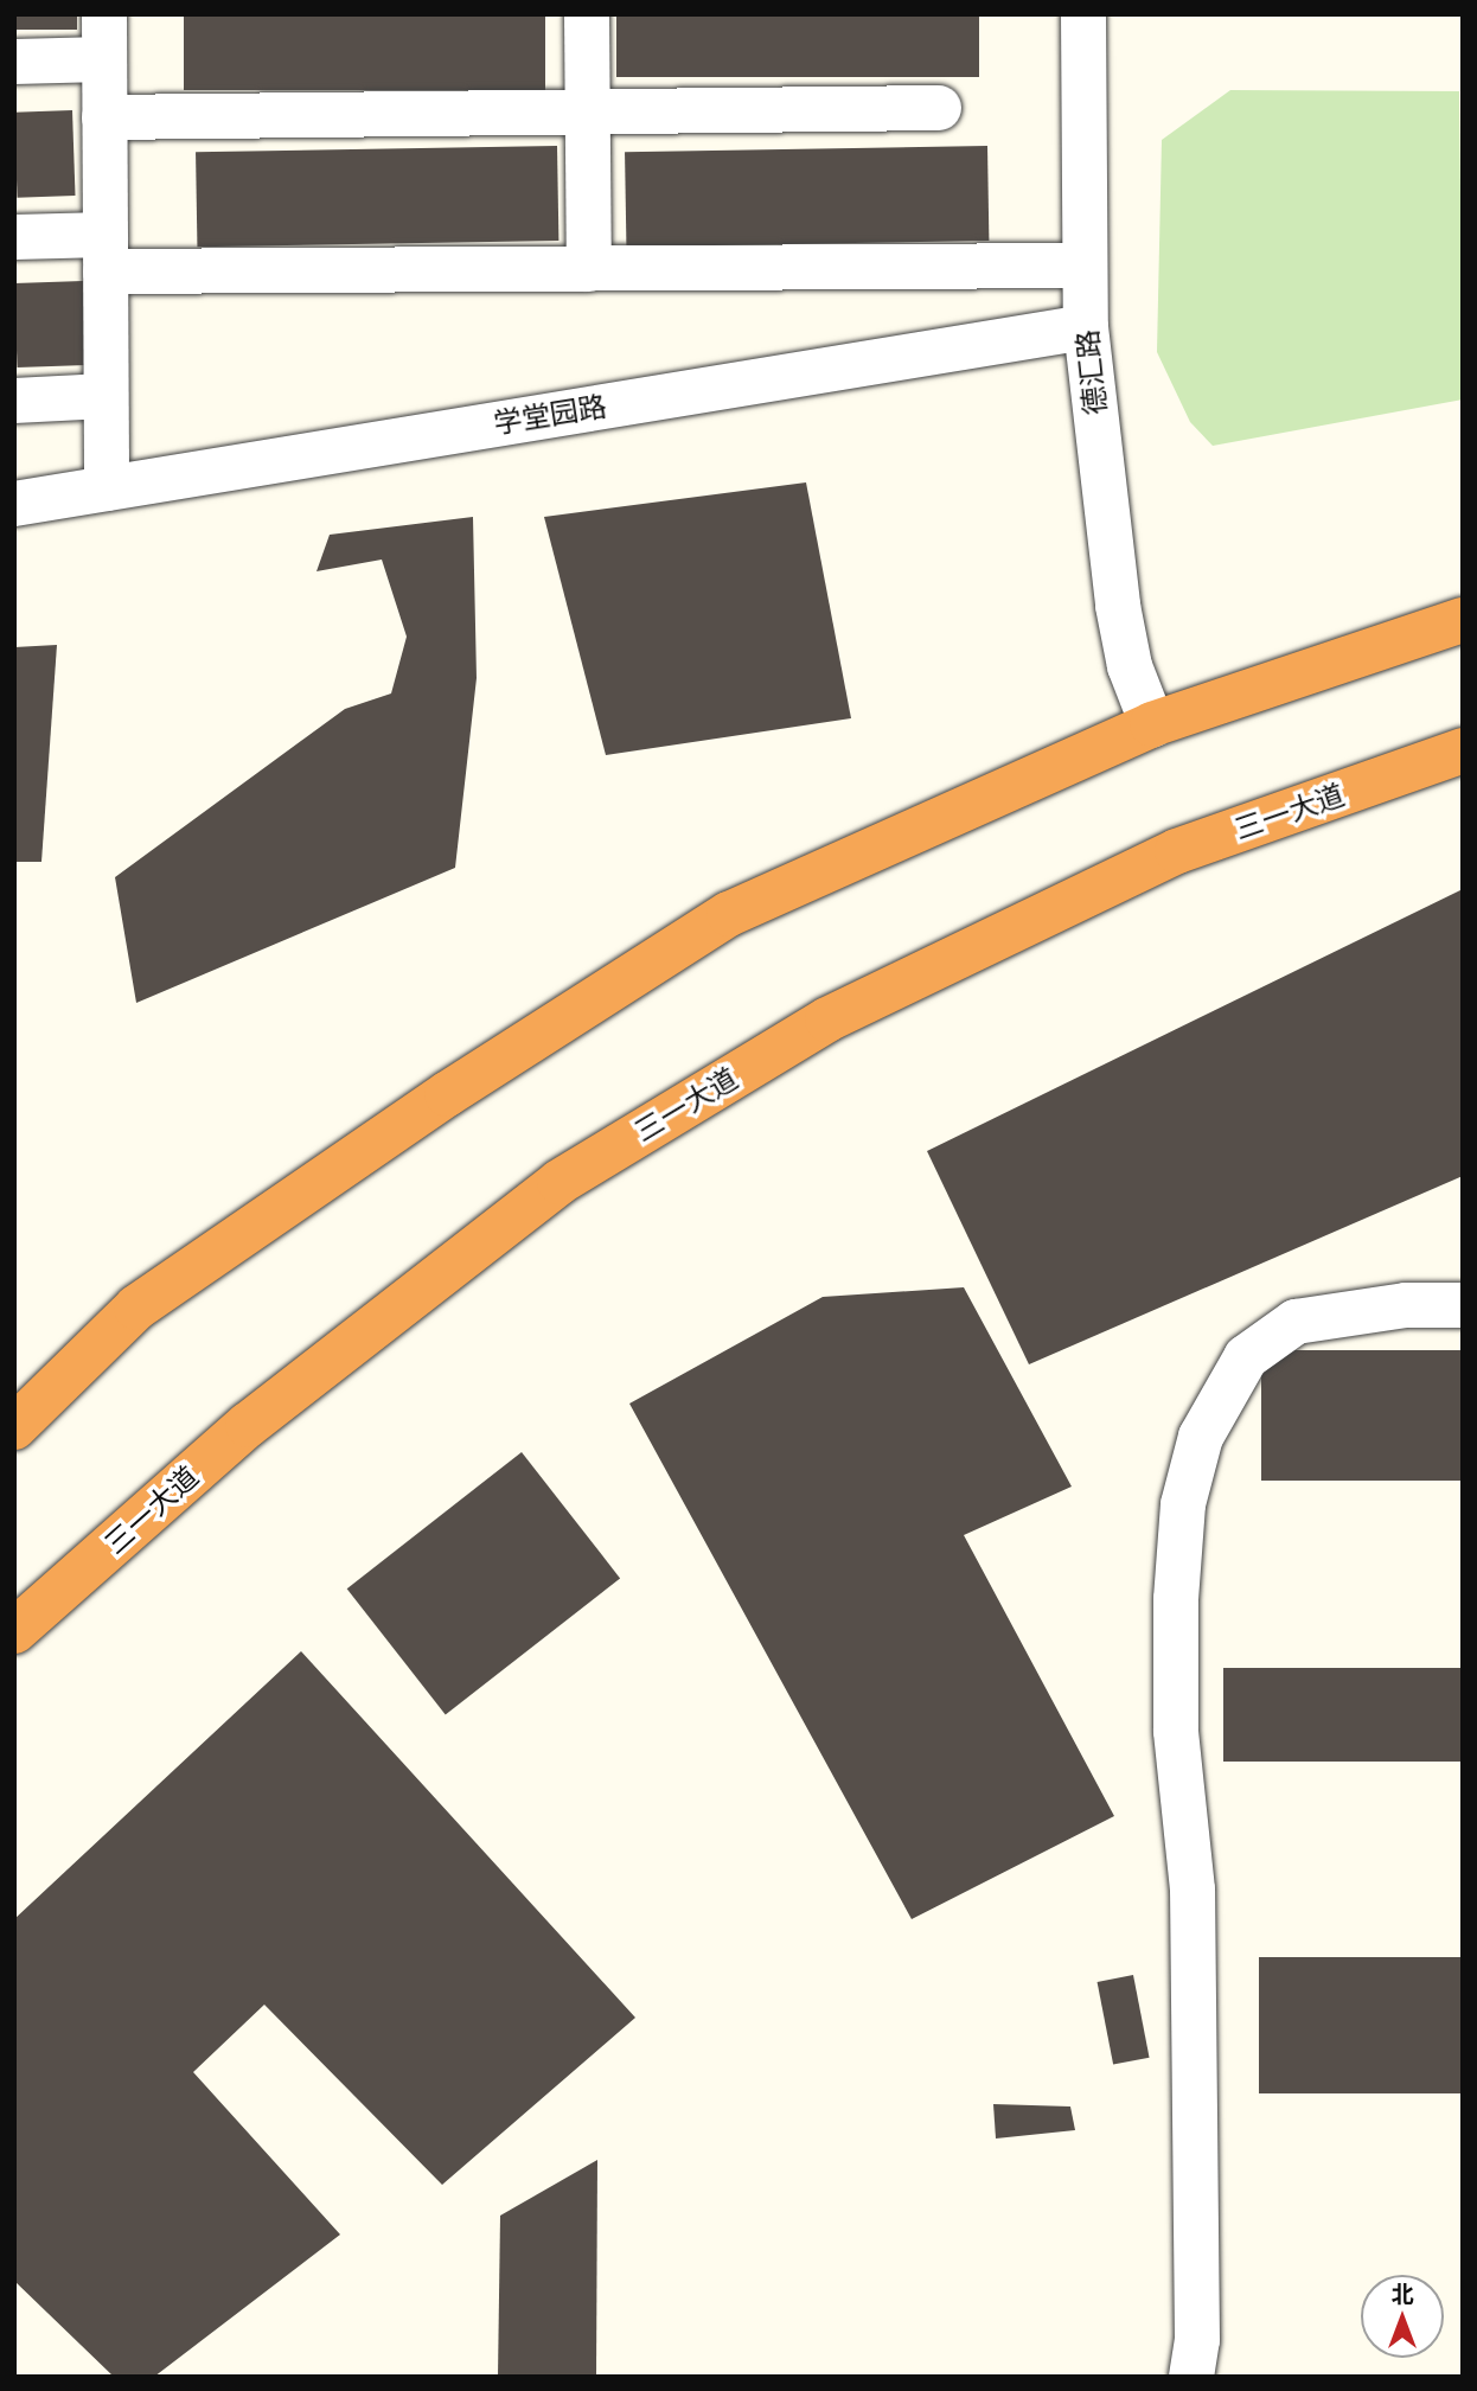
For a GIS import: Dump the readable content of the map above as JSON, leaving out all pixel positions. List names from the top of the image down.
{
  "streets": {
    "highway": ["三一大道"],
    "street": ["德汇路", "学堂园路"]
  },
  "crossings": [
    ["德汇路", "学堂园路"]
  ],
  "north": "top"
}
